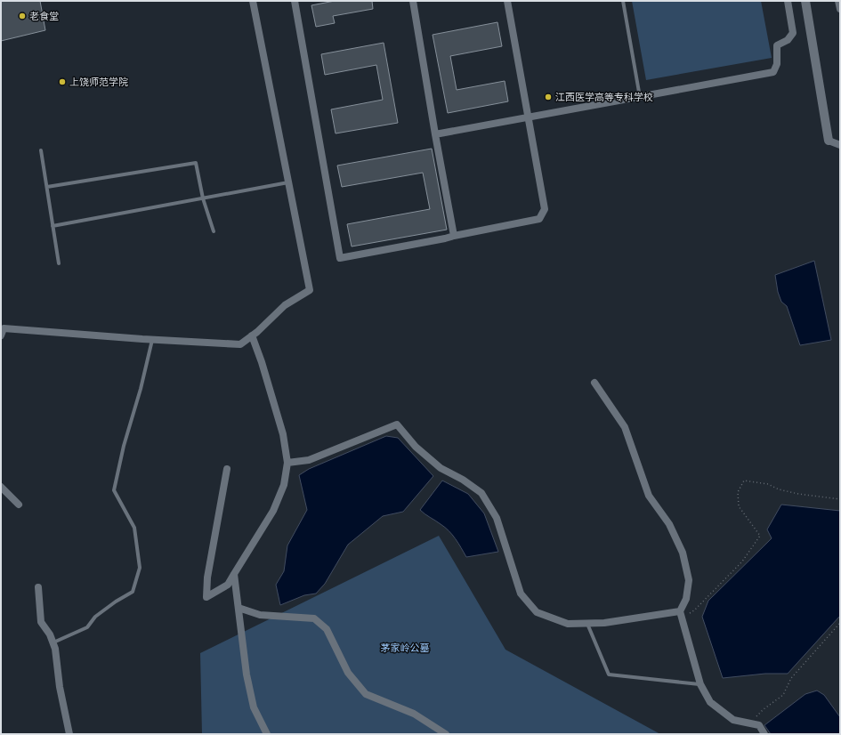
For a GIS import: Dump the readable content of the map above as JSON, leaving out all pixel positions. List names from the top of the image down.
{
  "parks": ["茅家岭公墓"],
  "places": ["老食堂", "上饶师范学院", "江西医学高等专科学校"]
}
